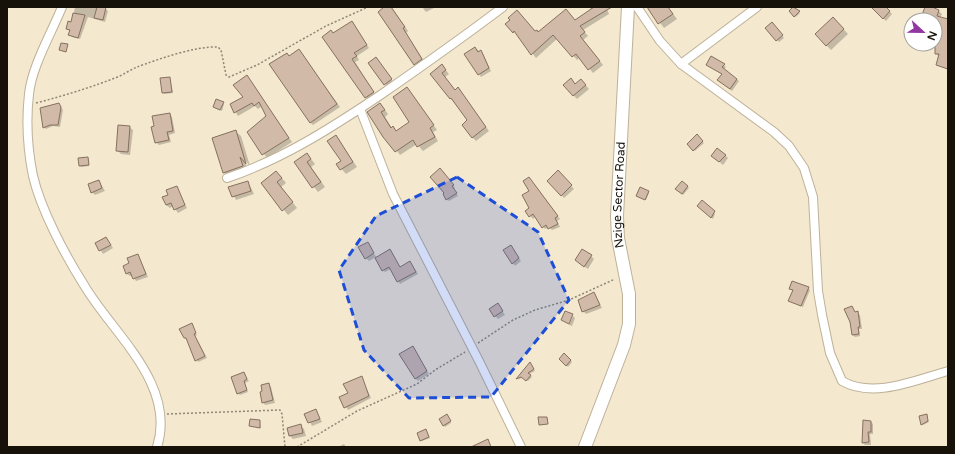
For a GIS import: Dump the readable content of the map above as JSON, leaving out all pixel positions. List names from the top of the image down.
{
  "streets": {
    "main road": ["Nzige Sector Road"]
  },
  "north": "right"
}
